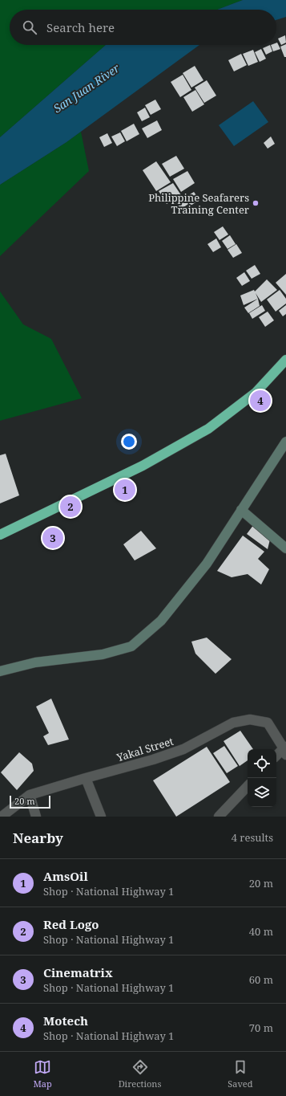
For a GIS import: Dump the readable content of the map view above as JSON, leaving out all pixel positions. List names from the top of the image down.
{
  "streets": {
    "street": ["Yakal Street"]
  },
  "water": ["San Juan River"],
  "places": ["Philippine Seafarers Training Center"],
  "scale_bar": "20 m",
  "page": {
    "search": "Search here",
    "pins": [
      "4",
      "1",
      "2",
      "3"
    ],
    "scale": "20 m",
    "heading": ["Nearby", "4 results"],
    "list": [
      {
        "mark": "1",
        "name": "AmsOil",
        "note": "Shop · National Highway 1",
        "value": "20 m"
      },
      {
        "mark": "2",
        "name": "Red Logo",
        "note": "Shop · National Highway 1",
        "value": "40 m"
      },
      {
        "mark": "3",
        "name": "Cinematrix",
        "note": "Shop · National Highway 1",
        "value": "60 m"
      },
      {
        "mark": "4",
        "name": "Motech",
        "note": "Shop · National Highway 1",
        "value": "70 m"
      }
    ],
    "nav": ["Map", "Directions", "Saved"]
  }
}
